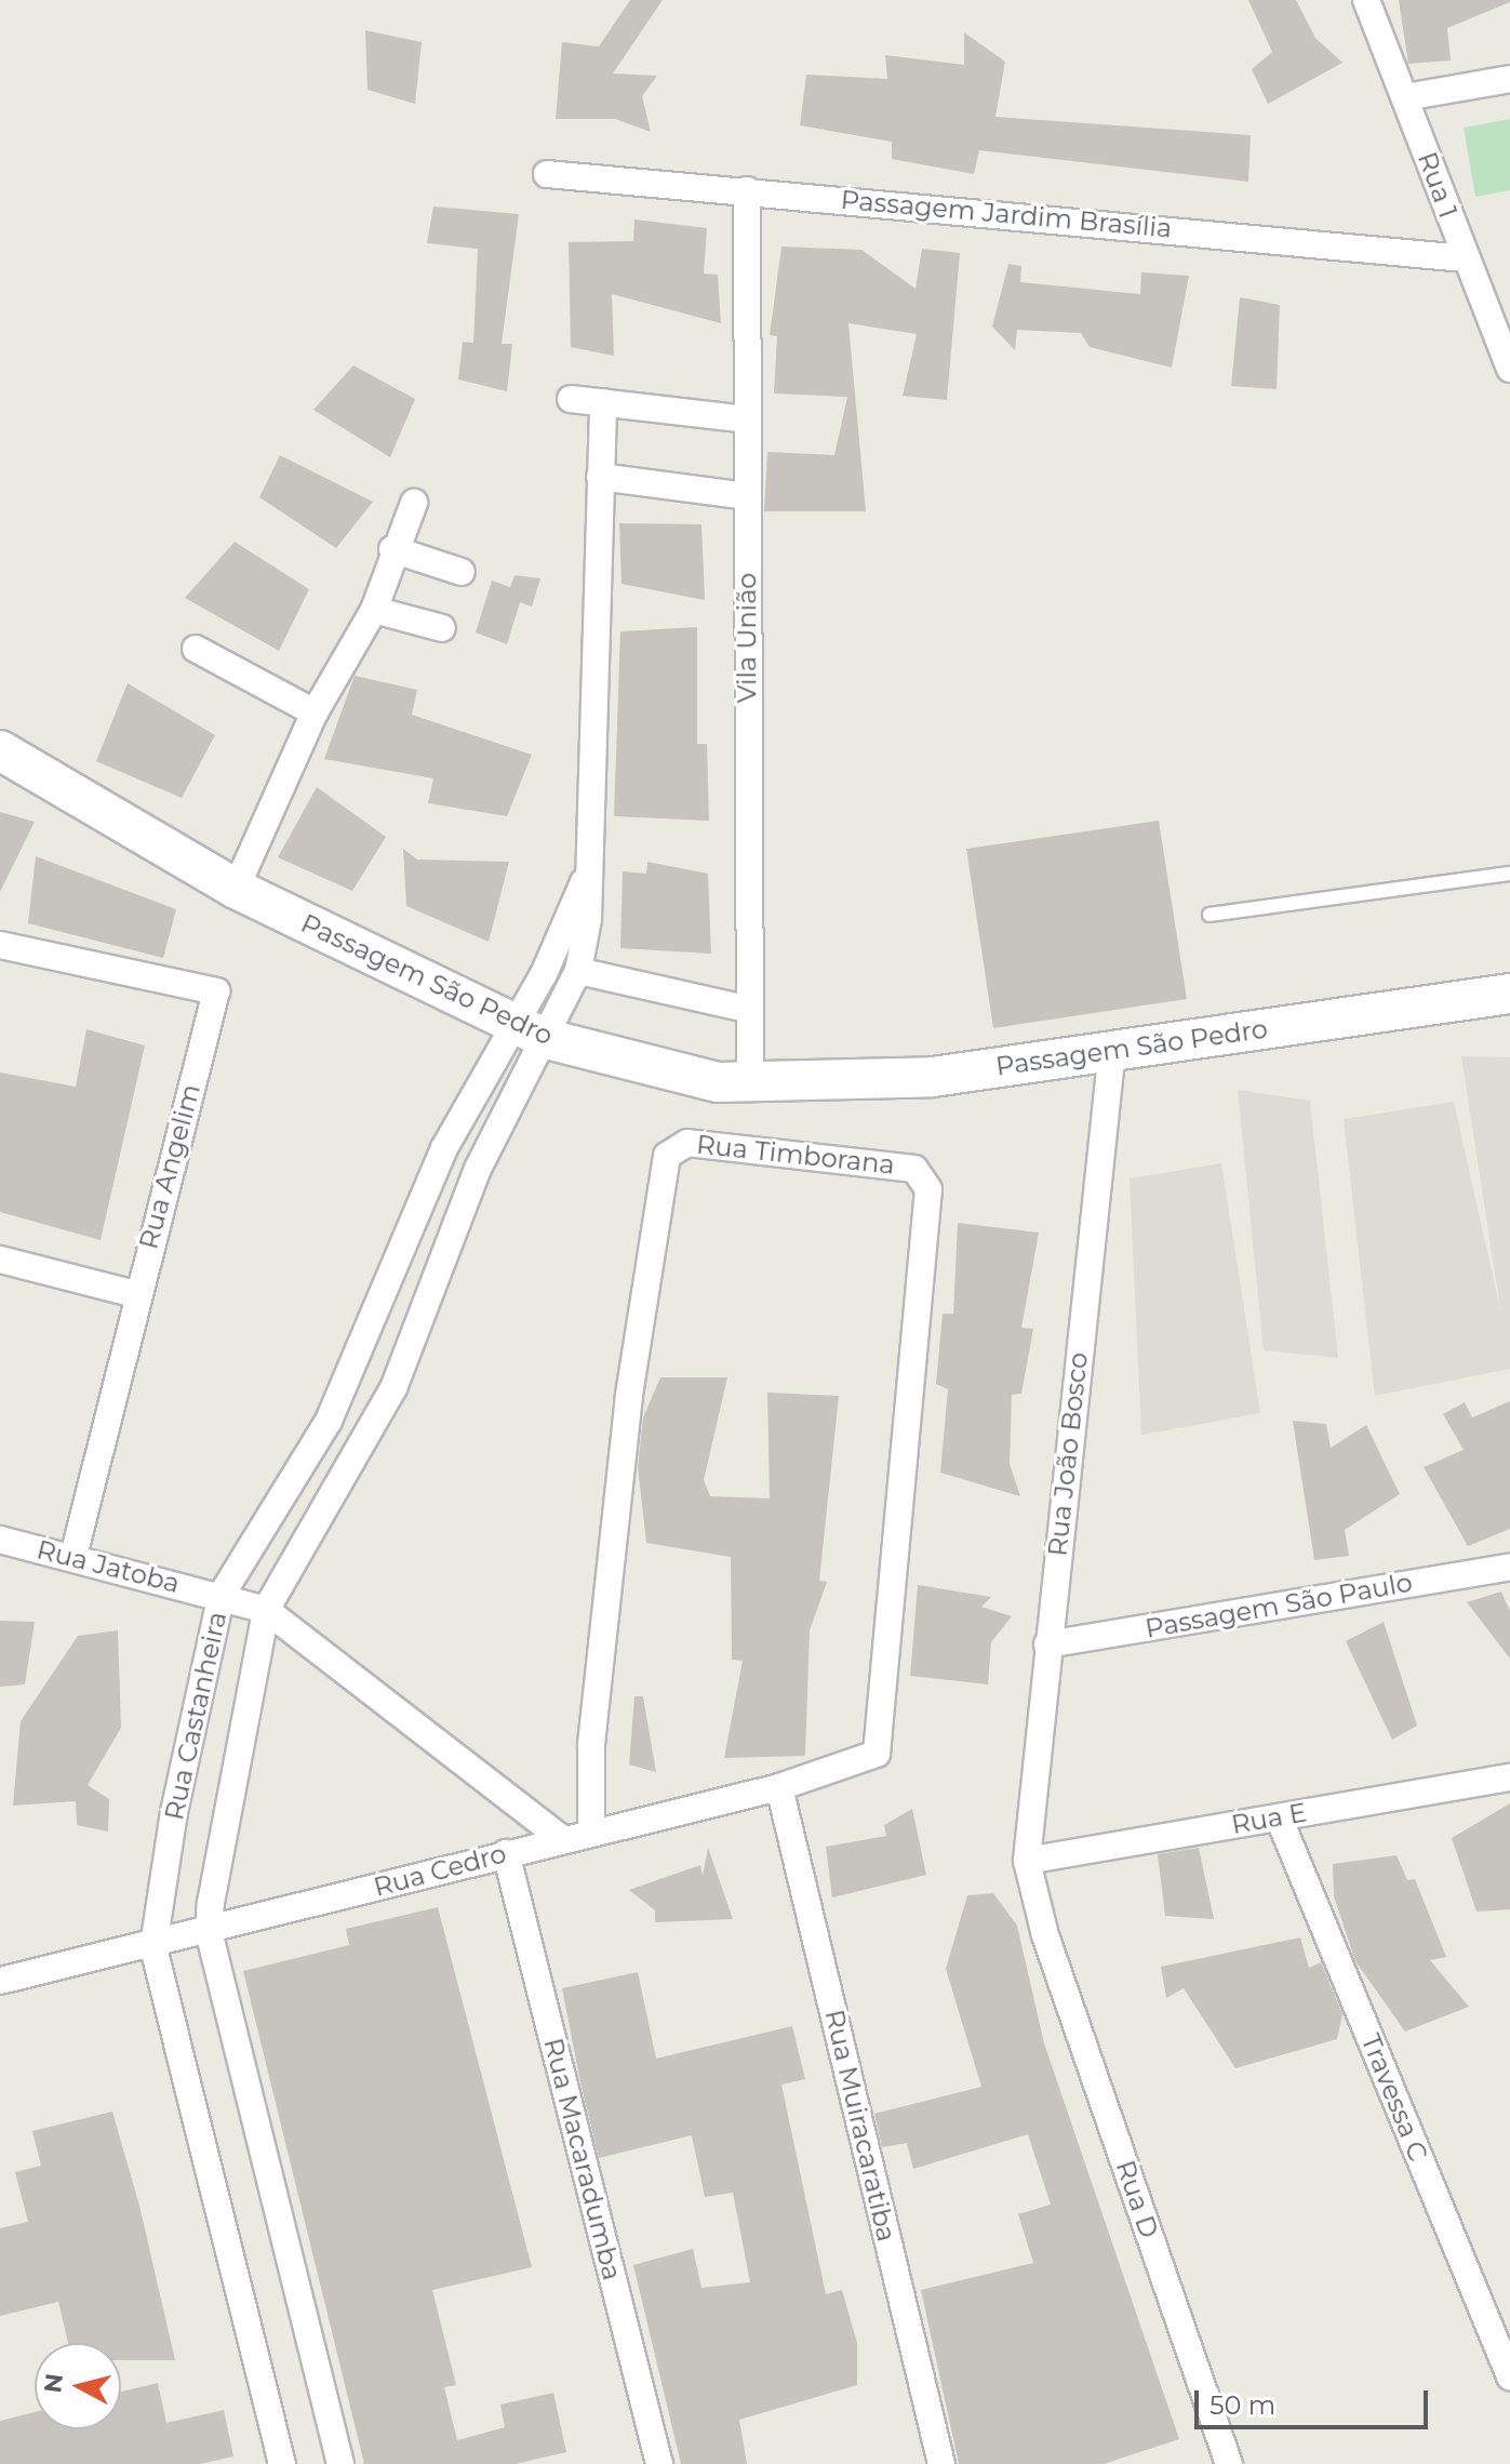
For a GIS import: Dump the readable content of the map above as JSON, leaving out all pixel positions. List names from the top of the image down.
{
  "streets": {
    "street": [
      "Rua 1",
      "Passagem Jardim Brasília",
      "Vila União",
      "Passagem São Pedro",
      "Rua Timborana",
      "Rua Angelim",
      "Rua João Bosco",
      "Rua Jatoba",
      "Passagem São Paulo",
      "Rua Castanheira",
      "Rua E",
      "Rua Cedro",
      "Travessa C",
      "Rua Muiracaratiba",
      "Rua Macaradumba",
      "Rua D"
    ]
  },
  "crossings": [
    ["Rua 1", "Passagem Jardim Brasília"],
    ["Passagem Jardim Brasília", "Vila União"],
    ["Vila União", "Passagem São Pedro"],
    ["Passagem São Pedro", "Rua João Bosco"],
    ["Passagem São Pedro", "Rua Castanheira"],
    ["Rua Timborana", "Rua Cedro"],
    ["Rua Angelim", "Rua Jatoba"],
    ["Rua João Bosco", "Passagem São Paulo"],
    ["Rua João Bosco", "Rua E"],
    ["Rua João Bosco", "Rua D"],
    ["Rua Jatoba", "Rua Castanheira"],
    ["Rua Jatoba", "Rua Cedro"],
    ["Rua Castanheira", "Rua Cedro"],
    ["Rua E", "Travessa C"],
    ["Rua E", "Rua D"],
    ["Rua Cedro", "Rua Muiracaratiba"],
    ["Rua Cedro", "Rua Macaradumba"]
  ],
  "scale_bar": "50 m",
  "north": "left"
}
